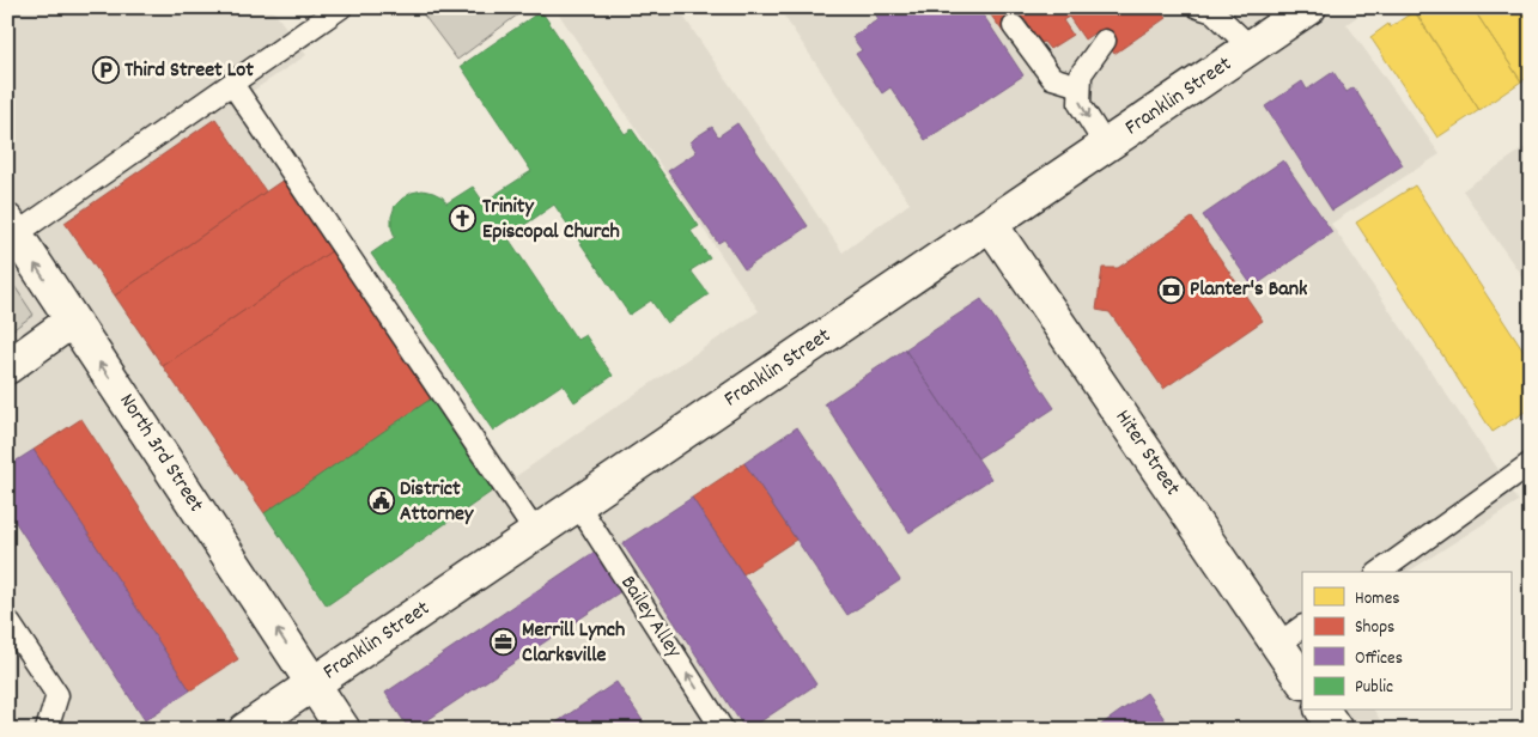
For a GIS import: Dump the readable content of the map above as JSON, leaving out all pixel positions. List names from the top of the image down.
{
  "streets": {
    "street": ["Franklin Street", "North 3rd Street", "Hiter Street"],
    "lane": ["Bailey Alley"]
  },
  "crossings": [
    ["Franklin Street", "North 3rd Street"],
    ["Franklin Street", "Hiter Street"],
    ["Franklin Street", "Bailey Alley"]
  ],
  "one_way": ["North 3rd Street", "Bailey Alley"],
  "places": {
    "parking": ["Third Street Lot"],
    "church": ["Trinity Episcopal Church"],
    "bank": ["Planter's Bank"],
    "public building": ["District Attorney"],
    "office": ["Merrill Lynch Clarksville"]
  },
  "legend": [
    "Homes",
    "Shops",
    "Offices",
    "Public"
  ]
}
